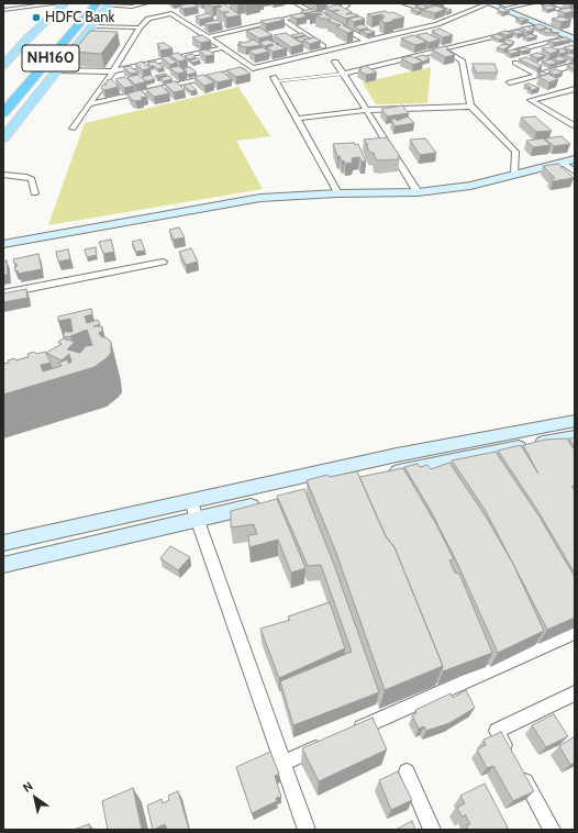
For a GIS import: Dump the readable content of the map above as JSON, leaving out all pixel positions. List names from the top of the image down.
{
  "streets": {
    "highway": ["NH160"]
  },
  "places": ["HDFC Bank"],
  "north": "top left"
}
